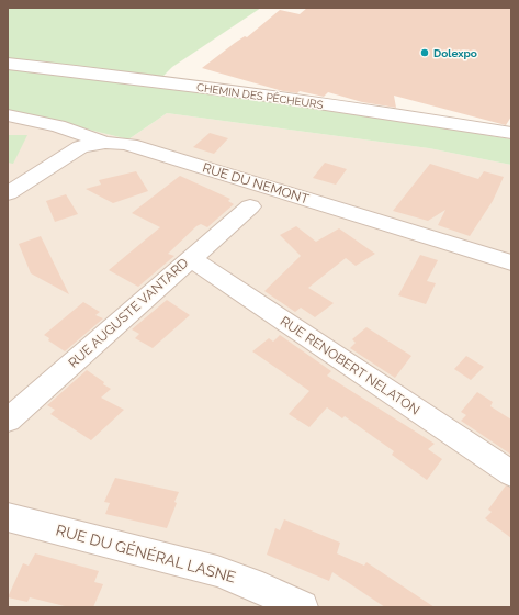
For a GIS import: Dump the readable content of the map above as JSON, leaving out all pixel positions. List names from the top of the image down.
{
  "streets": {
    "street": [
      "CHEMIN DES PÊCHEURS",
      "RUE DU NEMONT",
      "RUE AUGUSTE VANTARD",
      "RUE RENOBERT NELATON",
      "RUE DU GÉNÉRAL LASNE"
    ]
  },
  "crossings": [
    ["RUE AUGUSTE VANTARD", "RUE RENOBERT NELATON"]
  ],
  "places": ["Dolexpo"]
}
